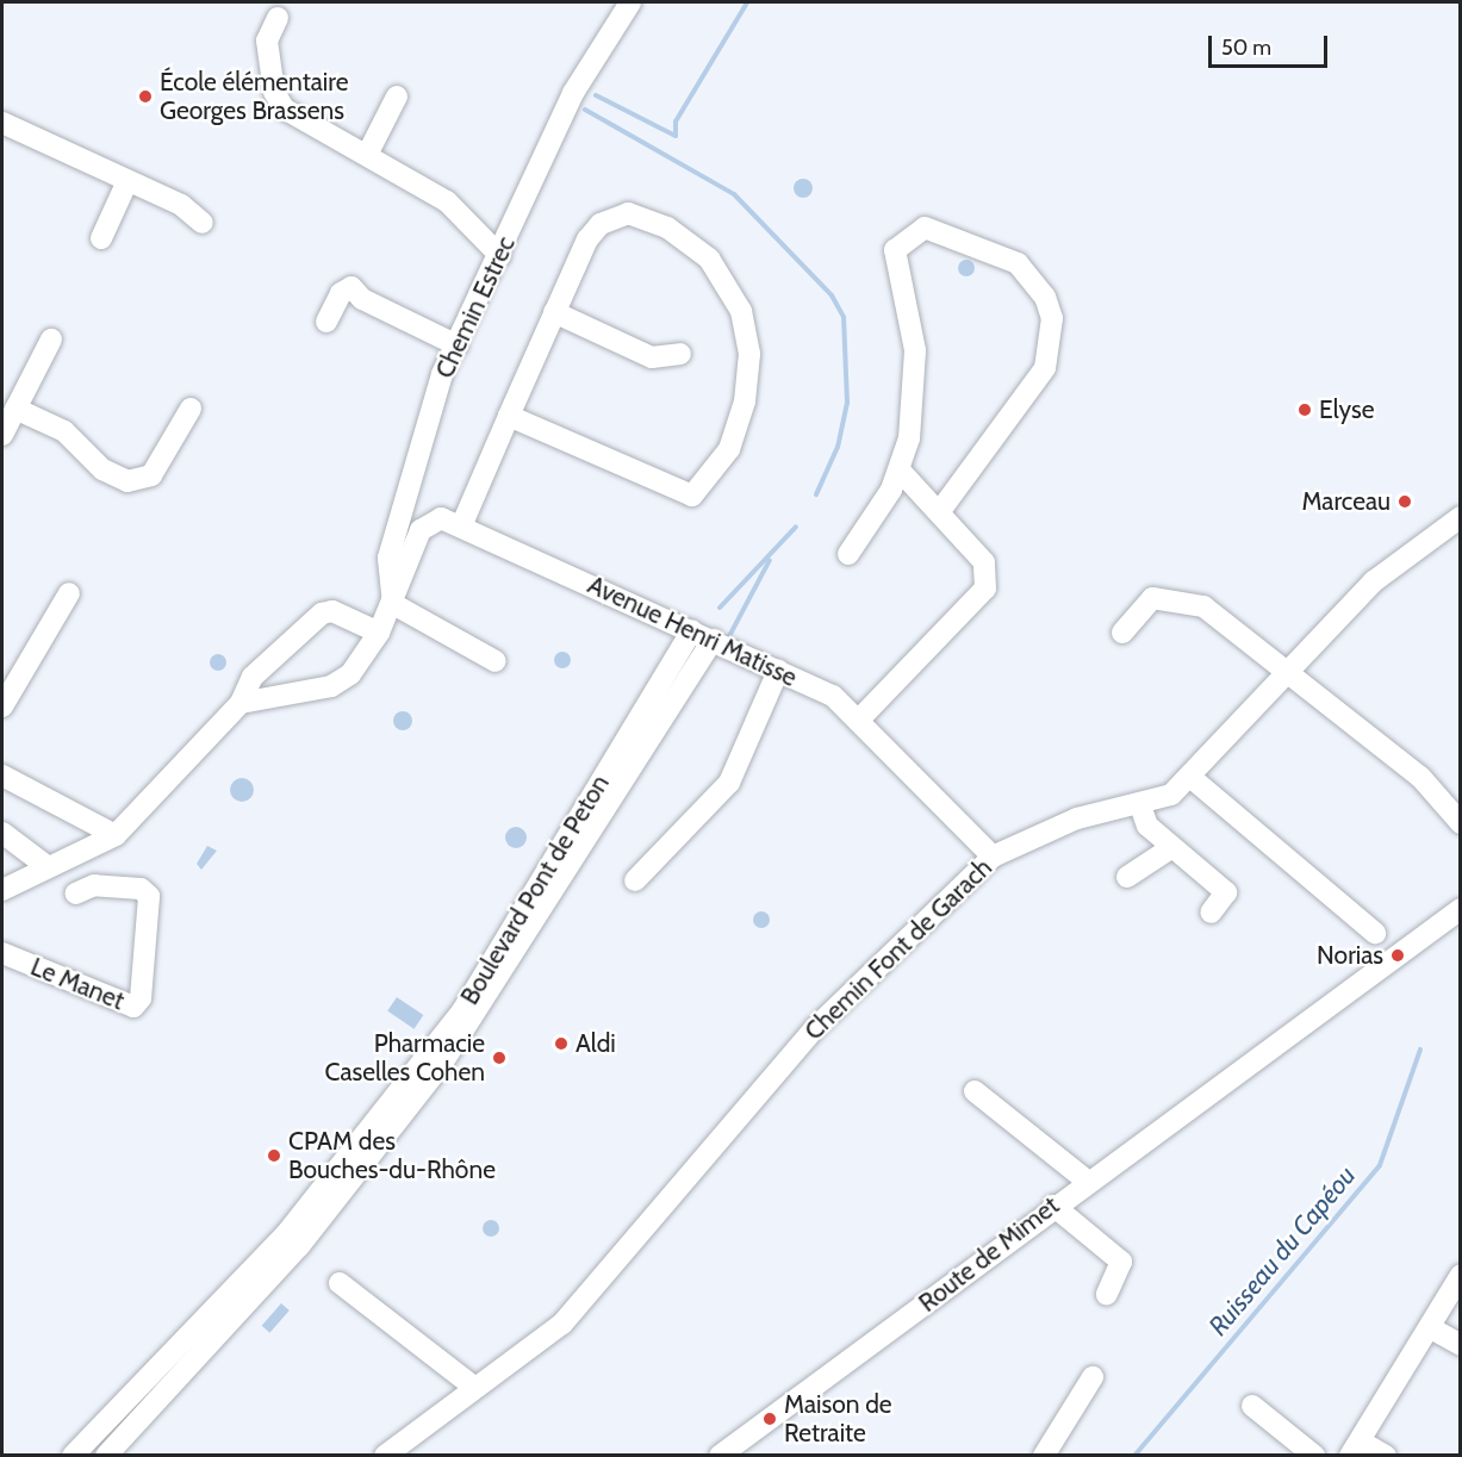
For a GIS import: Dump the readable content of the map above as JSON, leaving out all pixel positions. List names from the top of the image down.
{
  "streets": {
    "street": [
      "Chemin Estrec",
      "Avenue Henri Matisse",
      "Boulevard Pont de Peton",
      "Chemin Font de Garach",
      "Le Manet",
      "Route de Mimet"
    ]
  },
  "crossings": [
    ["Chemin Estrec", "Avenue Henri Matisse"],
    ["Avenue Henri Matisse", "Boulevard Pont de Peton"],
    ["Avenue Henri Matisse", "Chemin Font de Garach"]
  ],
  "water": ["Ruisseau du Capéou"],
  "places": [
    "École élémentaire Georges Brassens",
    "Elyse",
    "Marceau",
    "Norias",
    "Aldi",
    "Pharmacie Caselles Cohen",
    "CPAM des Bouches-du-Rhône",
    "Maison de Retraite"
  ],
  "scale_bar": "50 m"
}
